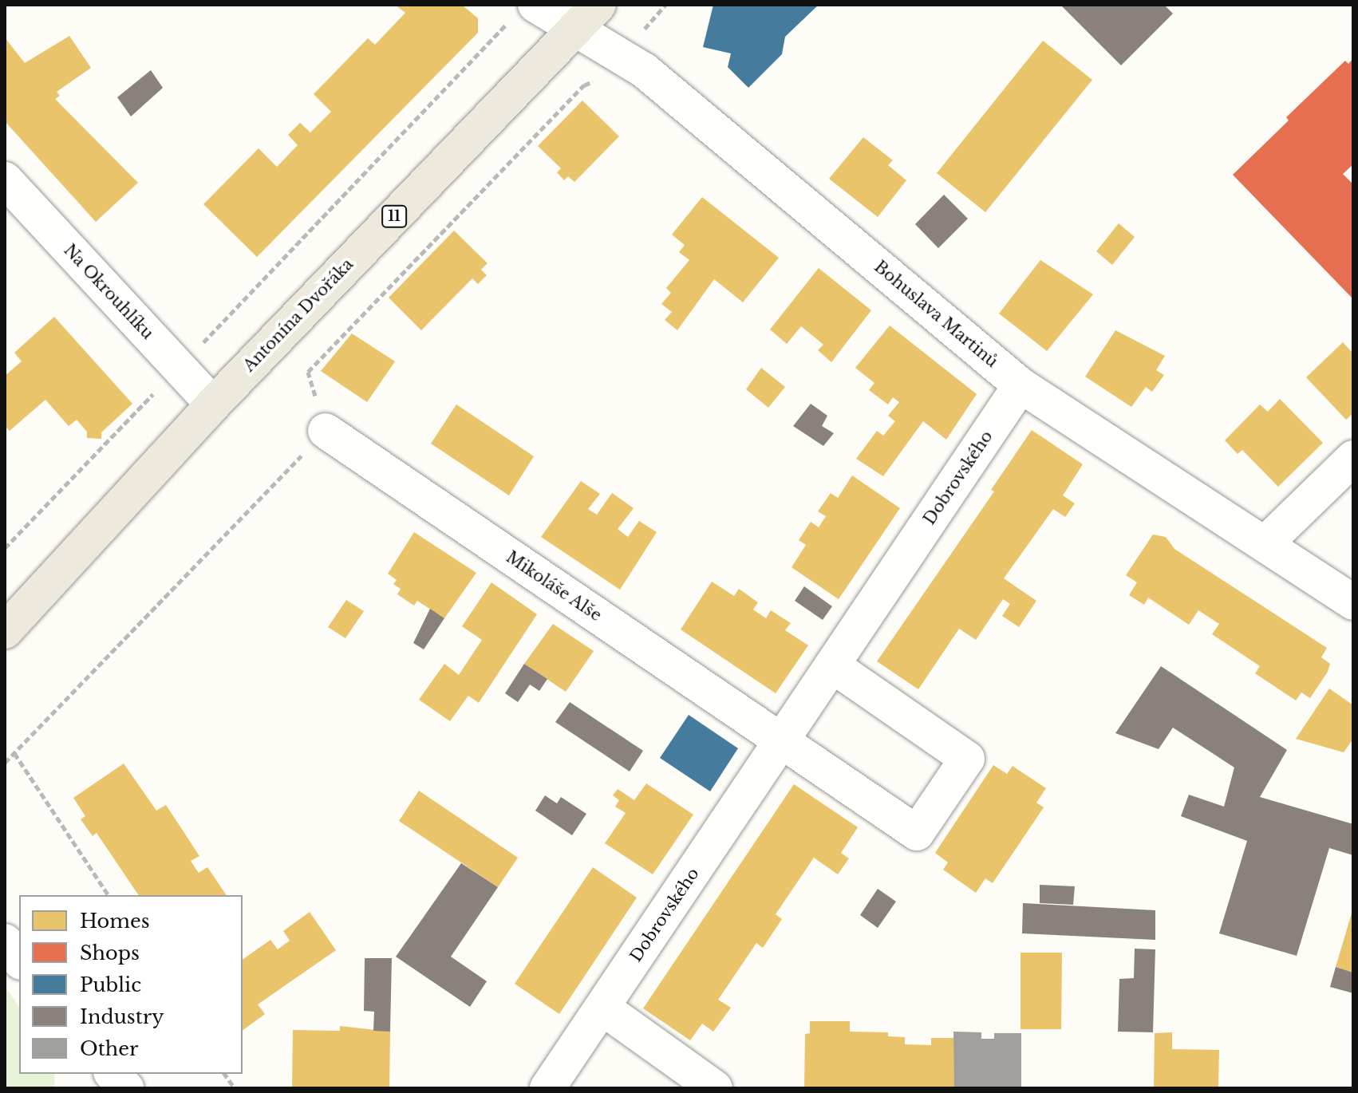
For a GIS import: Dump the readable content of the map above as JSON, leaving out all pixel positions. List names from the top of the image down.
{
  "streets": {
    "main road": ["11", "Antonína Dvořáka"],
    "street": [
      "Na Okrouhlíku",
      "Bohuslava Martinů",
      "Dobrovského",
      "Mikoláše Alše"
    ]
  },
  "crossings": [
    ["Na Okrouhlíku", "Antonína Dvořáka"],
    ["Bohuslava Martinů", "Antonína Dvořáka"],
    ["Bohuslava Martinů", "Dobrovského"],
    ["Dobrovského", "Mikoláše Alše"]
  ],
  "legend": [
    "Homes",
    "Shops",
    "Public",
    "Industry",
    "Other"
  ]
}
